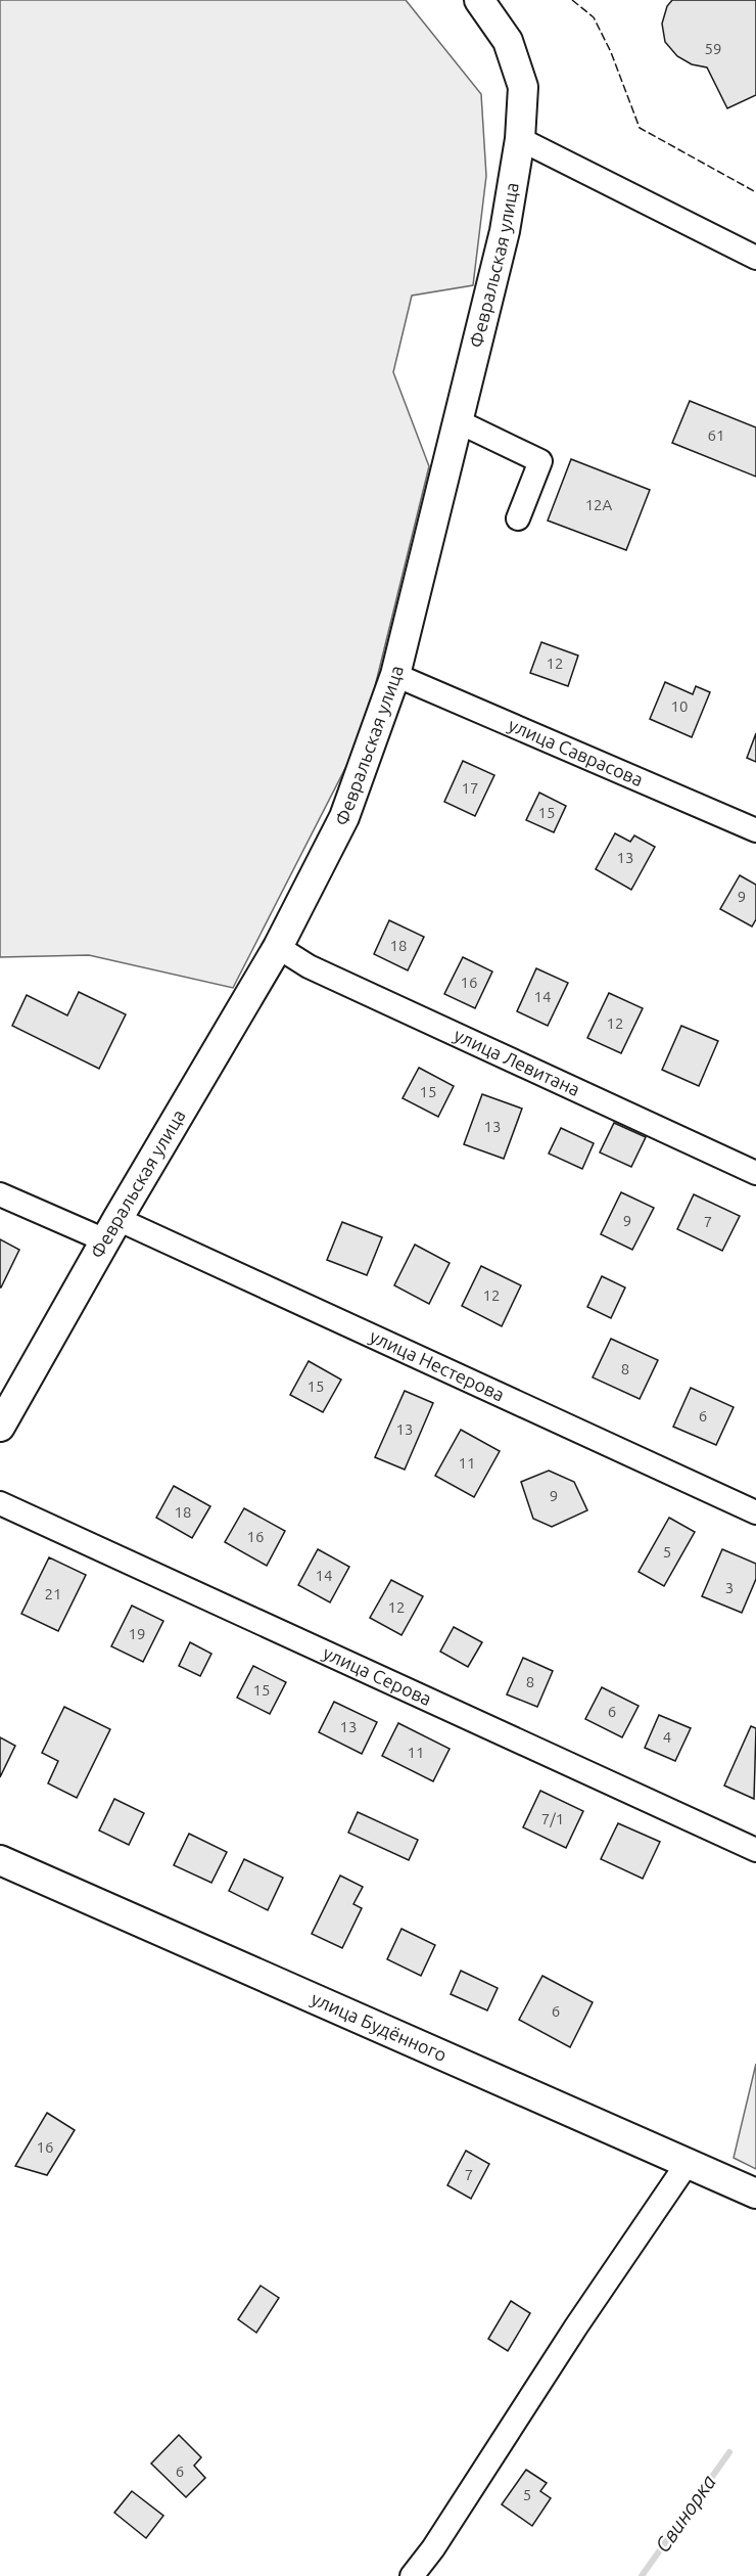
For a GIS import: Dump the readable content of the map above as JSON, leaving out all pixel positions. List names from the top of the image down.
{
  "streets": {
    "main road": ["Февральская улица", "улица Будённого"],
    "street": [
      "улица Саврасова",
      "улица Левитана",
      "улица Нестерова",
      "улица Серова"
    ]
  },
  "crossings": [
    ["Февральская улица", "улица Саврасова"],
    ["Февральская улица", "улица Левитана"],
    ["Февральская улица", "улица Нестерова"]
  ],
  "water": ["Свинорка"],
  "house_numbers": [
    "59",
    "61",
    "12А",
    "12",
    "10",
    "17",
    "15",
    "13",
    "9",
    "18",
    "16",
    "14",
    "12",
    "15",
    "13",
    "9",
    "7",
    "12",
    "8",
    "15",
    "6",
    "13",
    "11",
    "9",
    "18",
    "16",
    "5",
    "14",
    "3",
    "21",
    "12",
    "19",
    "8",
    "15",
    "6",
    "13",
    "4",
    "11",
    "7/1",
    "6",
    "16",
    "7",
    "6",
    "5"
  ]
}
